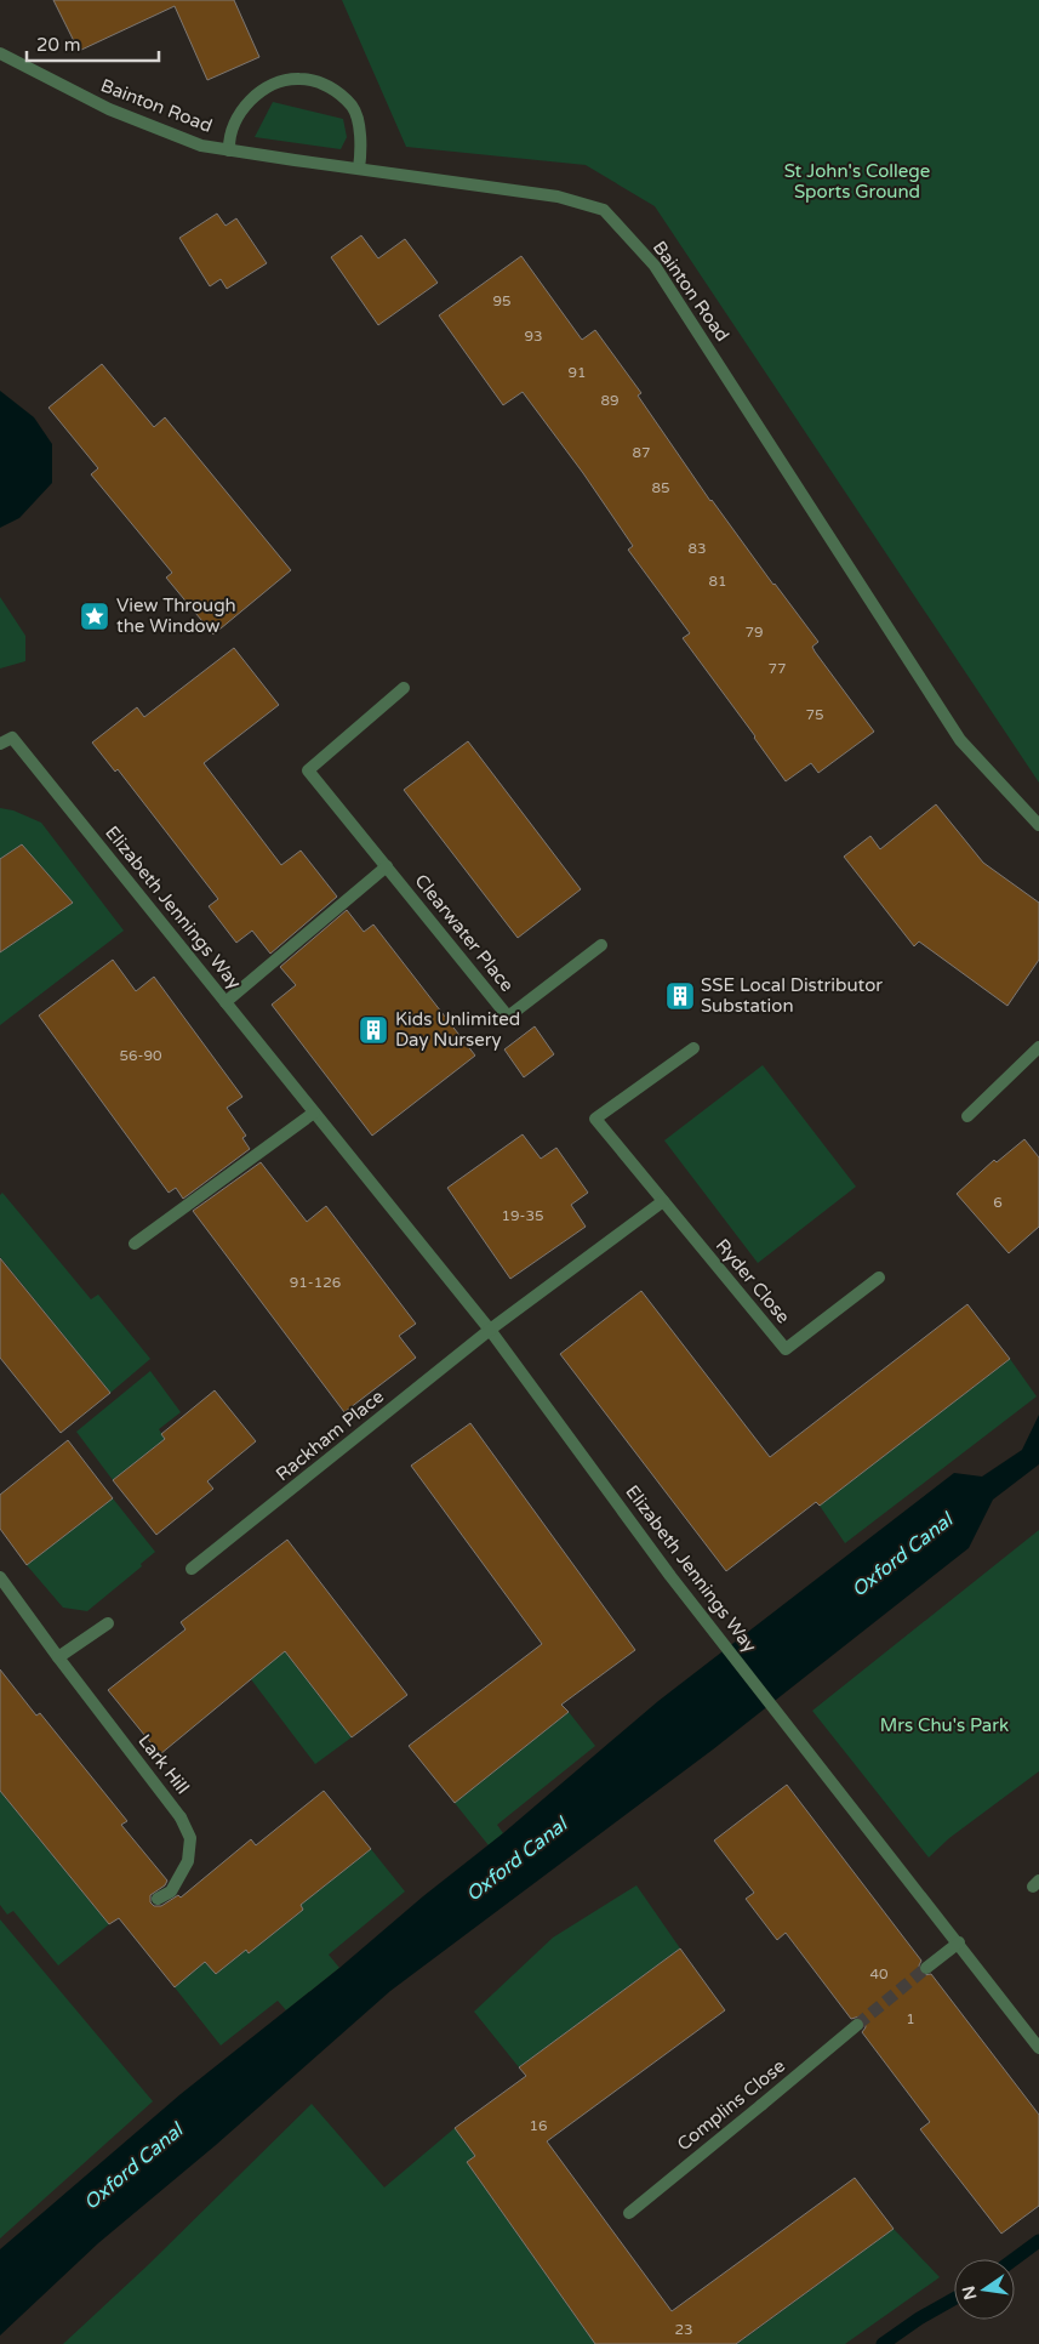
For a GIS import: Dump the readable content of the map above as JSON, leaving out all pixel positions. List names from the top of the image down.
{
  "streets": {
    "street": [
      "Bainton Road",
      "Elizabeth Jennings Way",
      "Clearwater Place",
      "Ryder Close",
      "Rackham Place",
      "Lark Hill",
      "Complins Close"
    ]
  },
  "crossings": [
    ["Elizabeth Jennings Way", "Rackham Place"]
  ],
  "water": ["Oxford Canal"],
  "parks": ["St John's College Sports Ground", "Mrs Chu's Park"],
  "places": {
    "place": ["View Through the Window"],
    "building": ["SSE Local Distributor Substation", "Kids Unlimited Day Nursery"]
  },
  "house_numbers": [
    "95",
    "93",
    "91",
    "89",
    "87",
    "85",
    "83",
    "81",
    "79",
    "77",
    "75",
    "56-90",
    "6",
    "19-35",
    "91-126",
    "40",
    "1",
    "16",
    "23"
  ],
  "scale_bar": "20 m",
  "north": "left"
}
